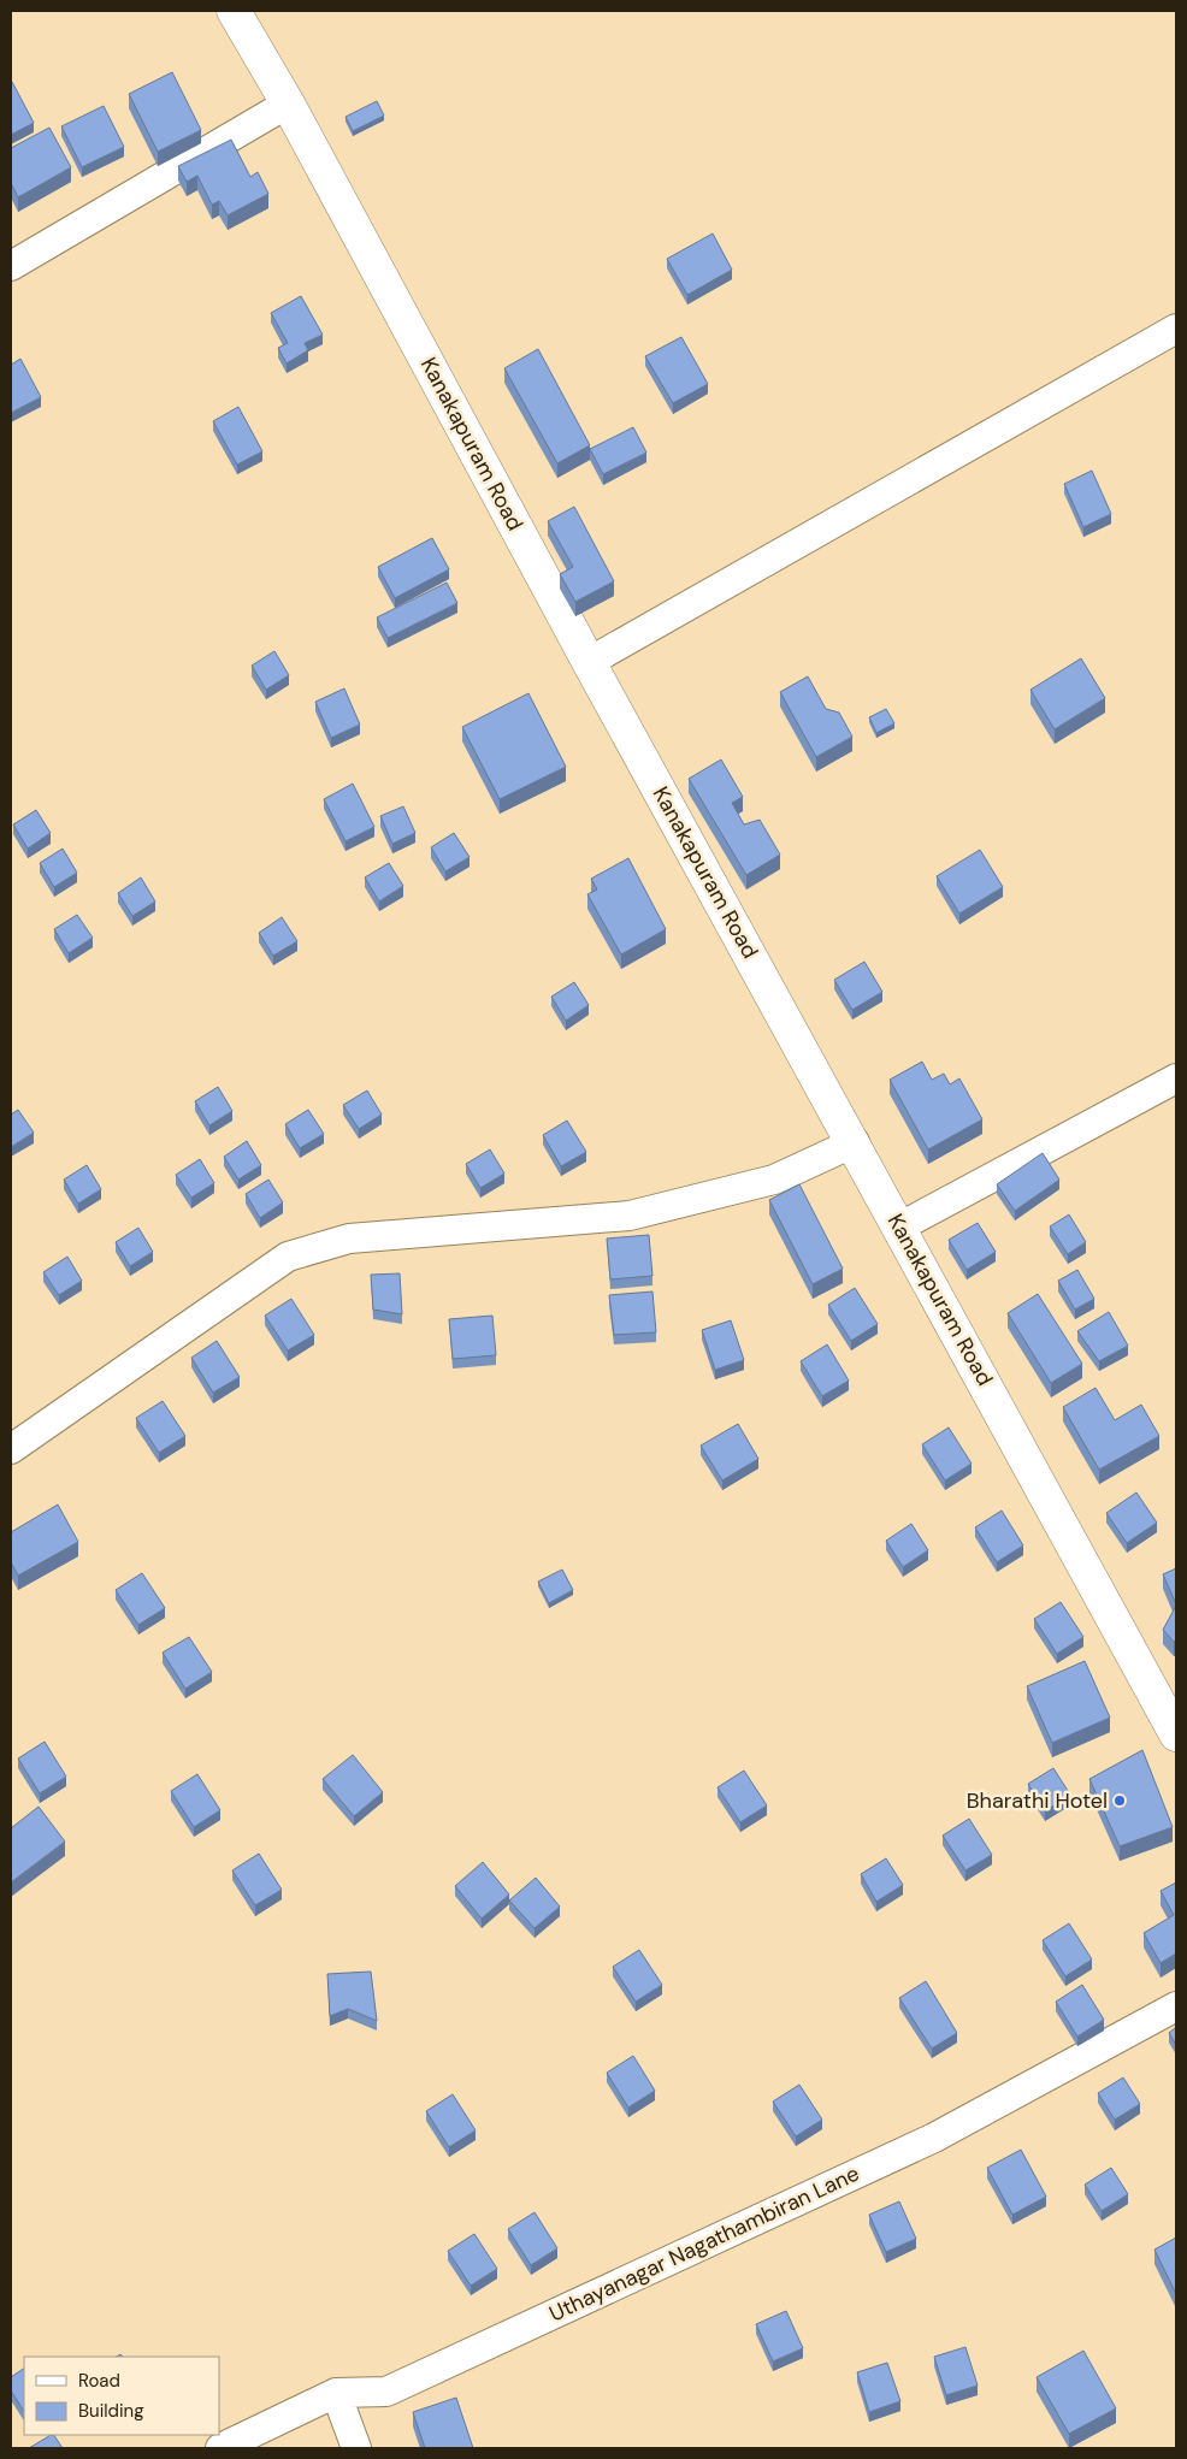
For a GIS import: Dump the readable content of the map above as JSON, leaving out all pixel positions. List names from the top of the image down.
{
  "streets": {
    "street": ["Kanakapuram Road", "Uthayanagar Nagathambiran Lane"]
  },
  "places": ["Bharathi Hotel"],
  "legend": ["Road", "Building"]
}
